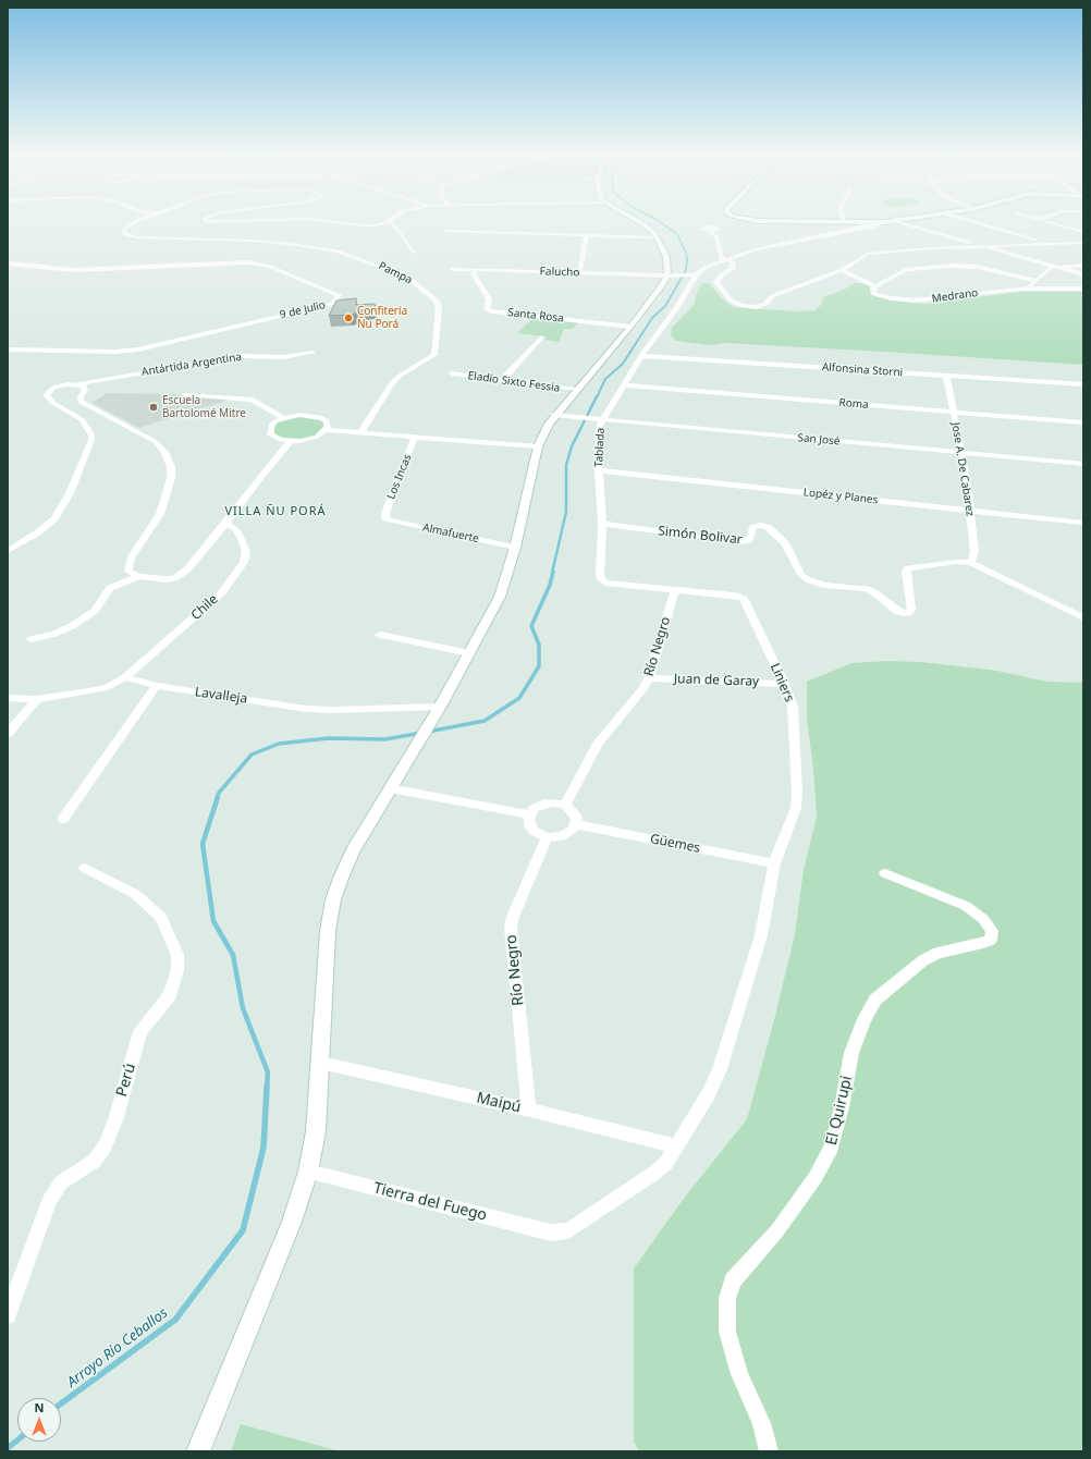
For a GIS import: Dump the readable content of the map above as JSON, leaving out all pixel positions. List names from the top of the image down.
{
  "streets": {
    "main road": ["Tablada"],
    "street": [
      "Falucho",
      "Pampa",
      "Medrano",
      "9 de Julio",
      "Santa Rosa",
      "Antártida Argentina",
      "Alfonsina Storni",
      "Eladio Sixto Fessia",
      "Roma",
      "San José",
      "Jose A. De Cabarez",
      "Los Incas",
      "Lopéz y Planes",
      "Almafuerte",
      "Simón Bolivar",
      "Chile",
      "Río Negro",
      "Juan de Garay",
      "Liniers",
      "Lavalleja",
      "Güemes",
      "Perú",
      "Maipú",
      "El Quirupi",
      "Tierra del Fuego"
    ]
  },
  "crossings": [
    ["Falucho", "Santa Rosa"],
    ["Alfonsina Storni", "Tablada"],
    ["Alfonsina Storni", "Jose A. De Cabarez"],
    ["Roma", "Tablada"],
    ["Roma", "Jose A. De Cabarez"],
    ["San José", "Tablada"],
    ["San José", "Jose A. De Cabarez"],
    ["Tablada", "Lopéz y Planes"],
    ["Tablada", "Simón Bolivar"],
    ["Tablada", "Río Negro"],
    ["Tablada", "Liniers"],
    ["Jose A. De Cabarez", "Lopéz y Planes"],
    ["Jose A. De Cabarez", "Simón Bolivar"],
    ["Los Incas", "Almafuerte"],
    ["Chile", "Lavalleja"],
    ["Río Negro", "Juan de Garay"],
    ["Río Negro", "Liniers"],
    ["Río Negro", "Güemes"],
    ["Río Negro", "Maipú"],
    ["Juan de Garay", "Liniers"],
    ["Liniers", "Güemes"],
    ["Liniers", "Maipú"],
    ["Liniers", "Tierra del Fuego"]
  ],
  "districts": ["VILLA ÑU PORÁ"],
  "water": ["Arroyo Río Ceballos"],
  "places": ["Confitería Ñu Porá", "Escuela Bartolomé Mitre"],
  "north": "top"
}
